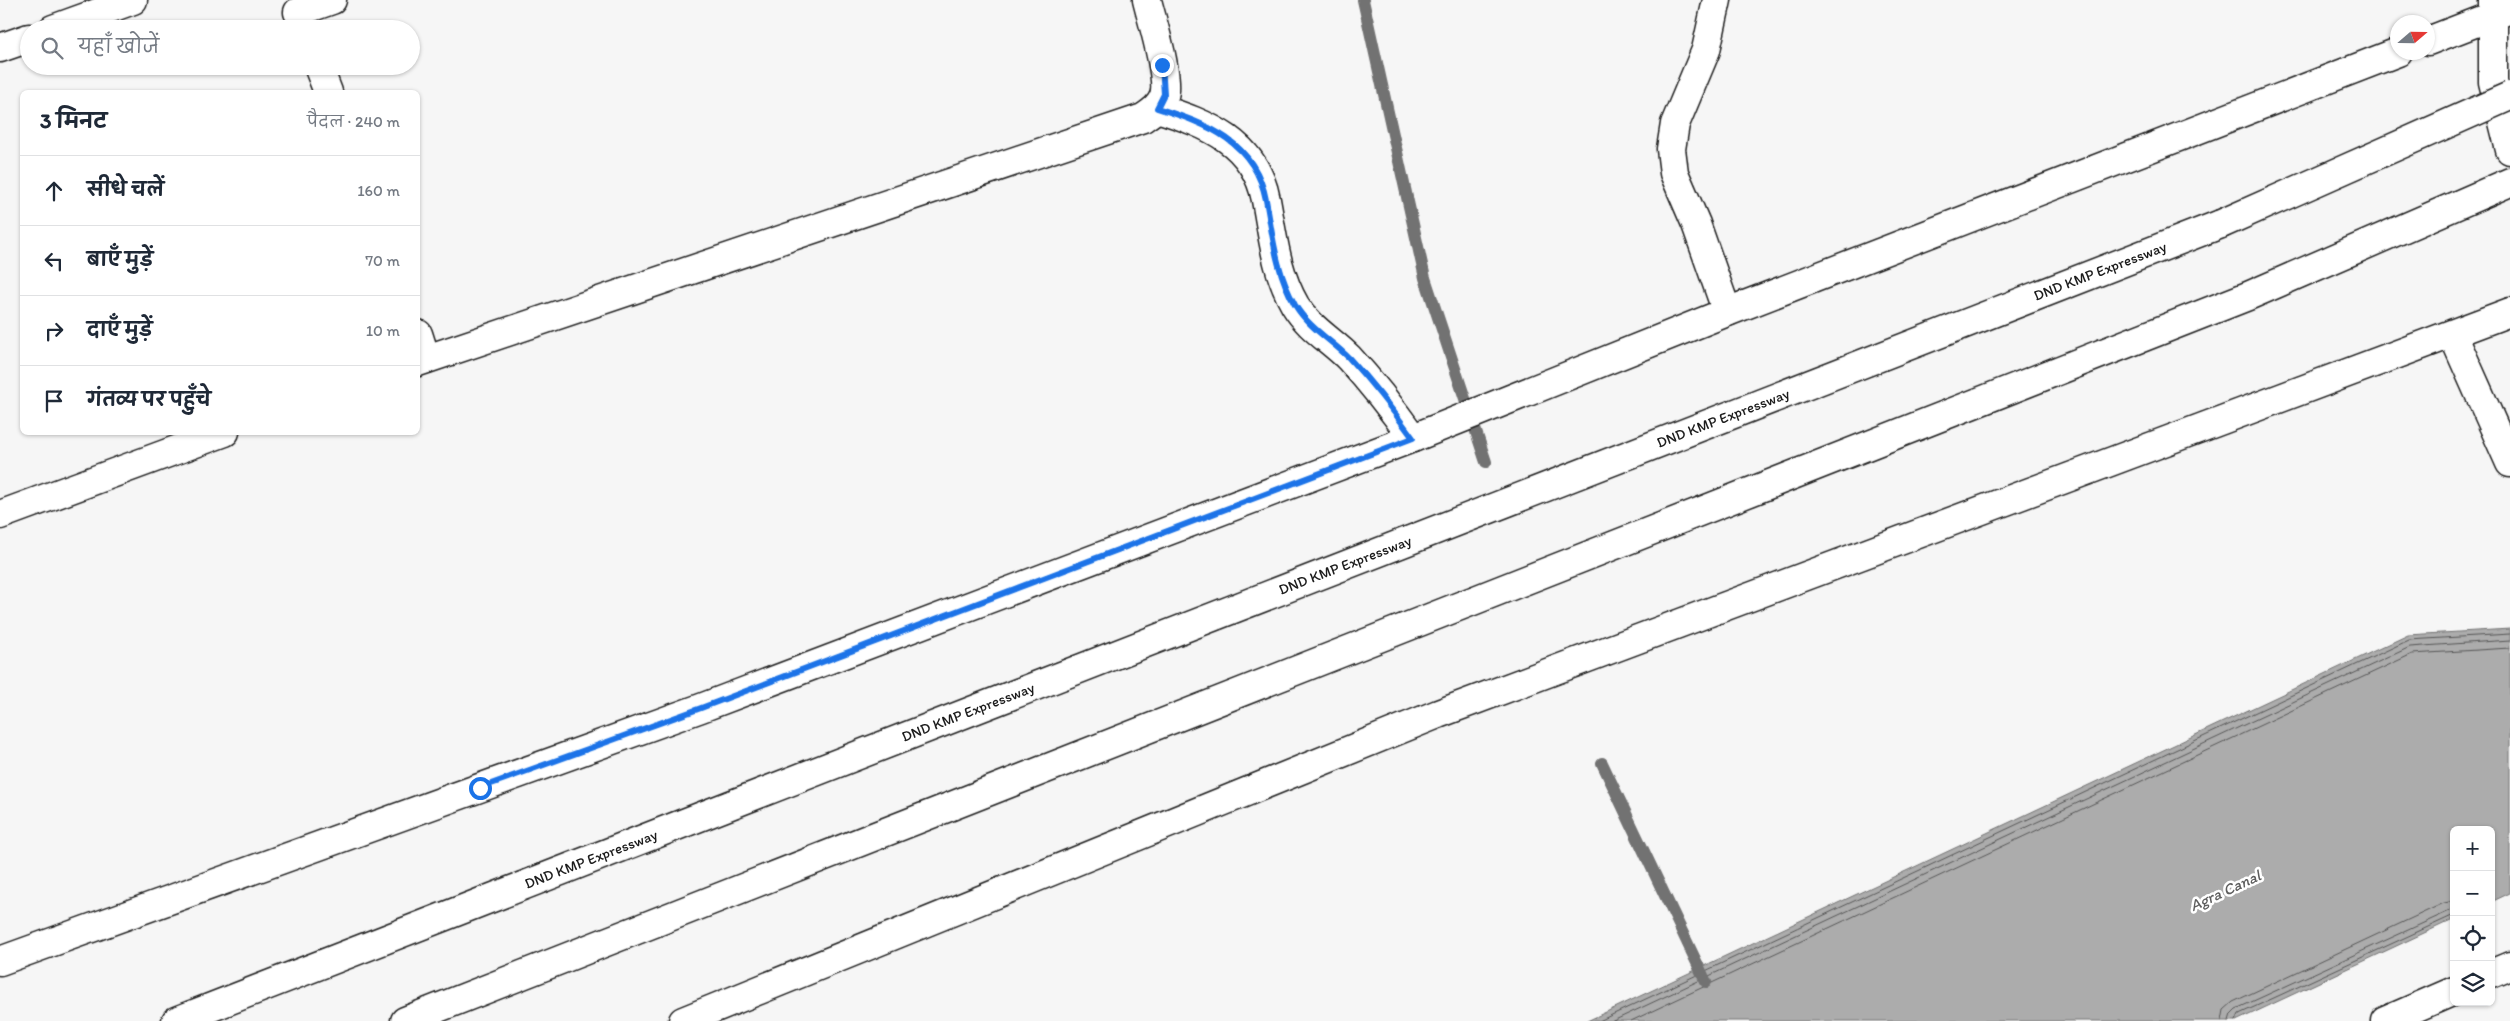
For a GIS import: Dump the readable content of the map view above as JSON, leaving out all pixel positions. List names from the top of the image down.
{
  "streets": {
    "main road": ["DND KMP Expressway"]
  },
  "water": ["Agra Canal"],
  "north": "right",
  "page": {
    "search": "यहाँ खोजें",
    "heading": ["3 मिनट", "पैदल · 240 m"],
    "list": [
      ["सीधे चलें", "160 m"],
      ["बाएँ मुड़ें", "70 m"],
      ["दाएँ मुड़ें", "10 m"],
      "गंतव्य पर पहुँचे"
    ],
    "map_buttons": ["+", "−"]
  }
}
